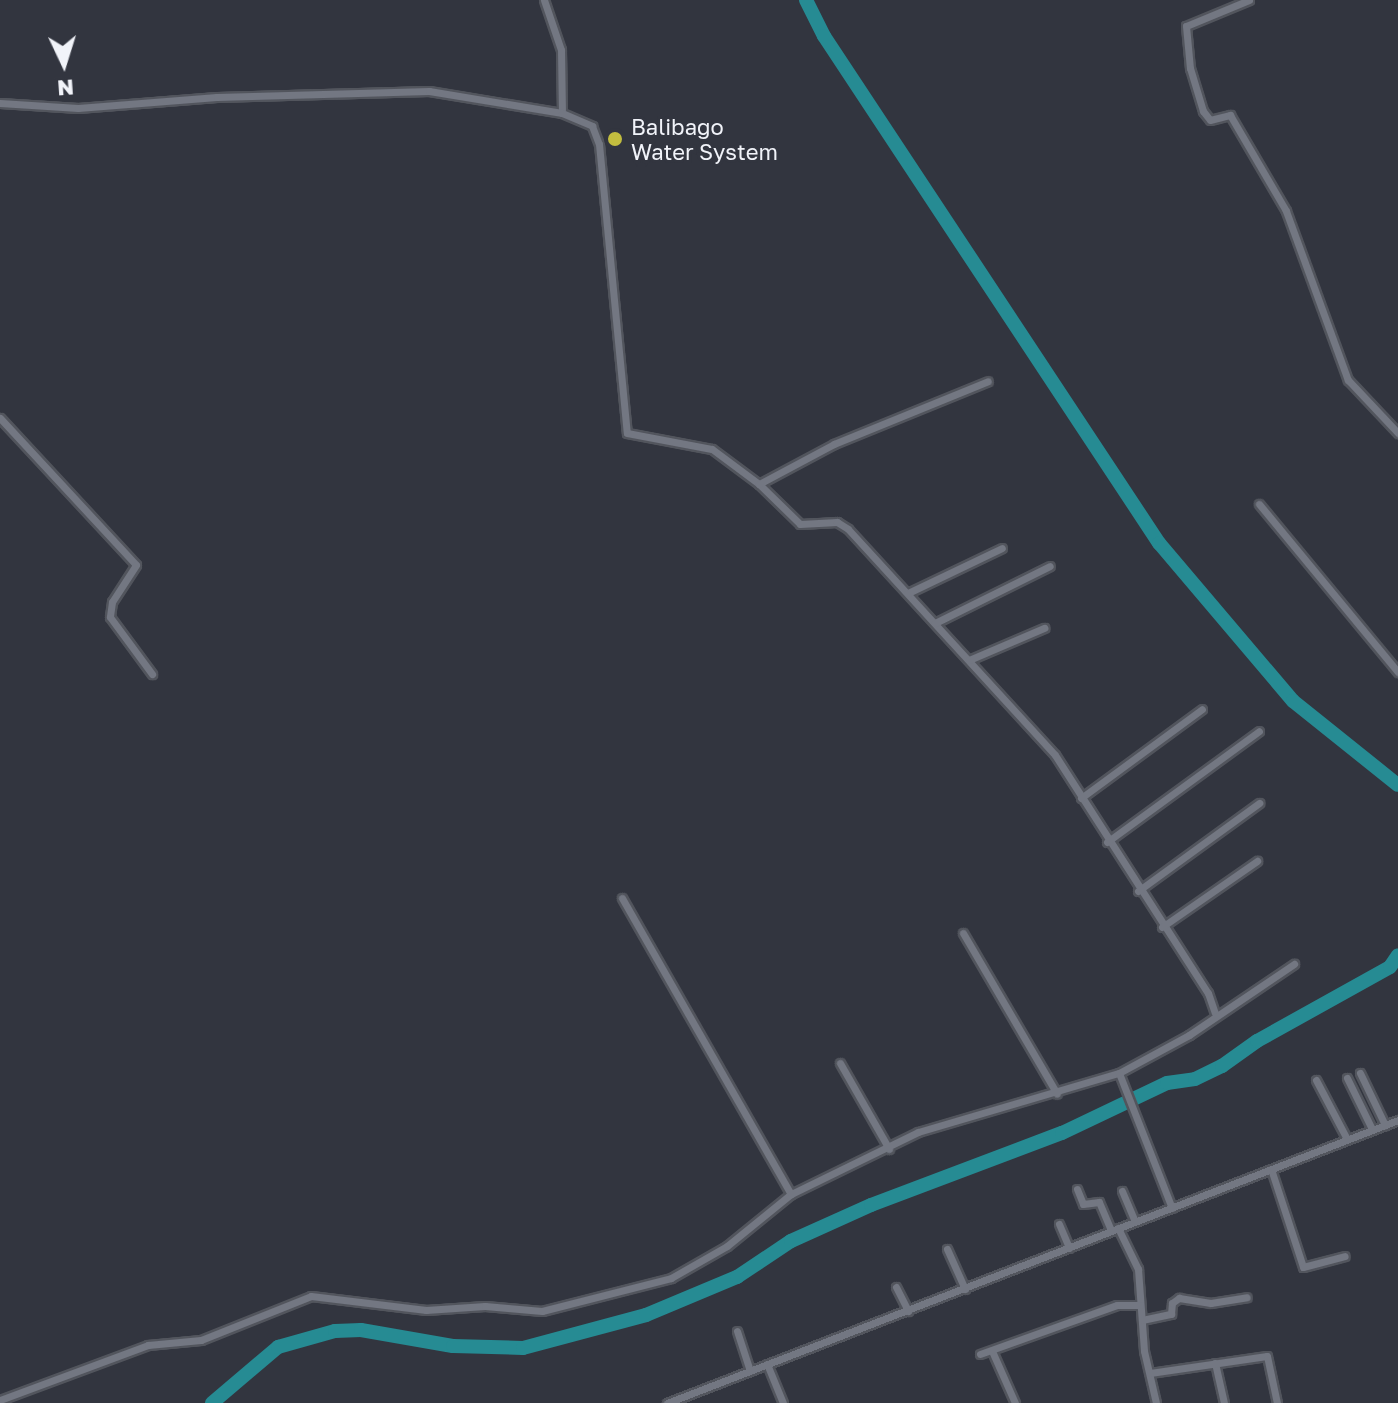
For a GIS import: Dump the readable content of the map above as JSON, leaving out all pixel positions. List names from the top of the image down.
{
  "places": ["Balibago Water System"],
  "north": "bottom"
}
